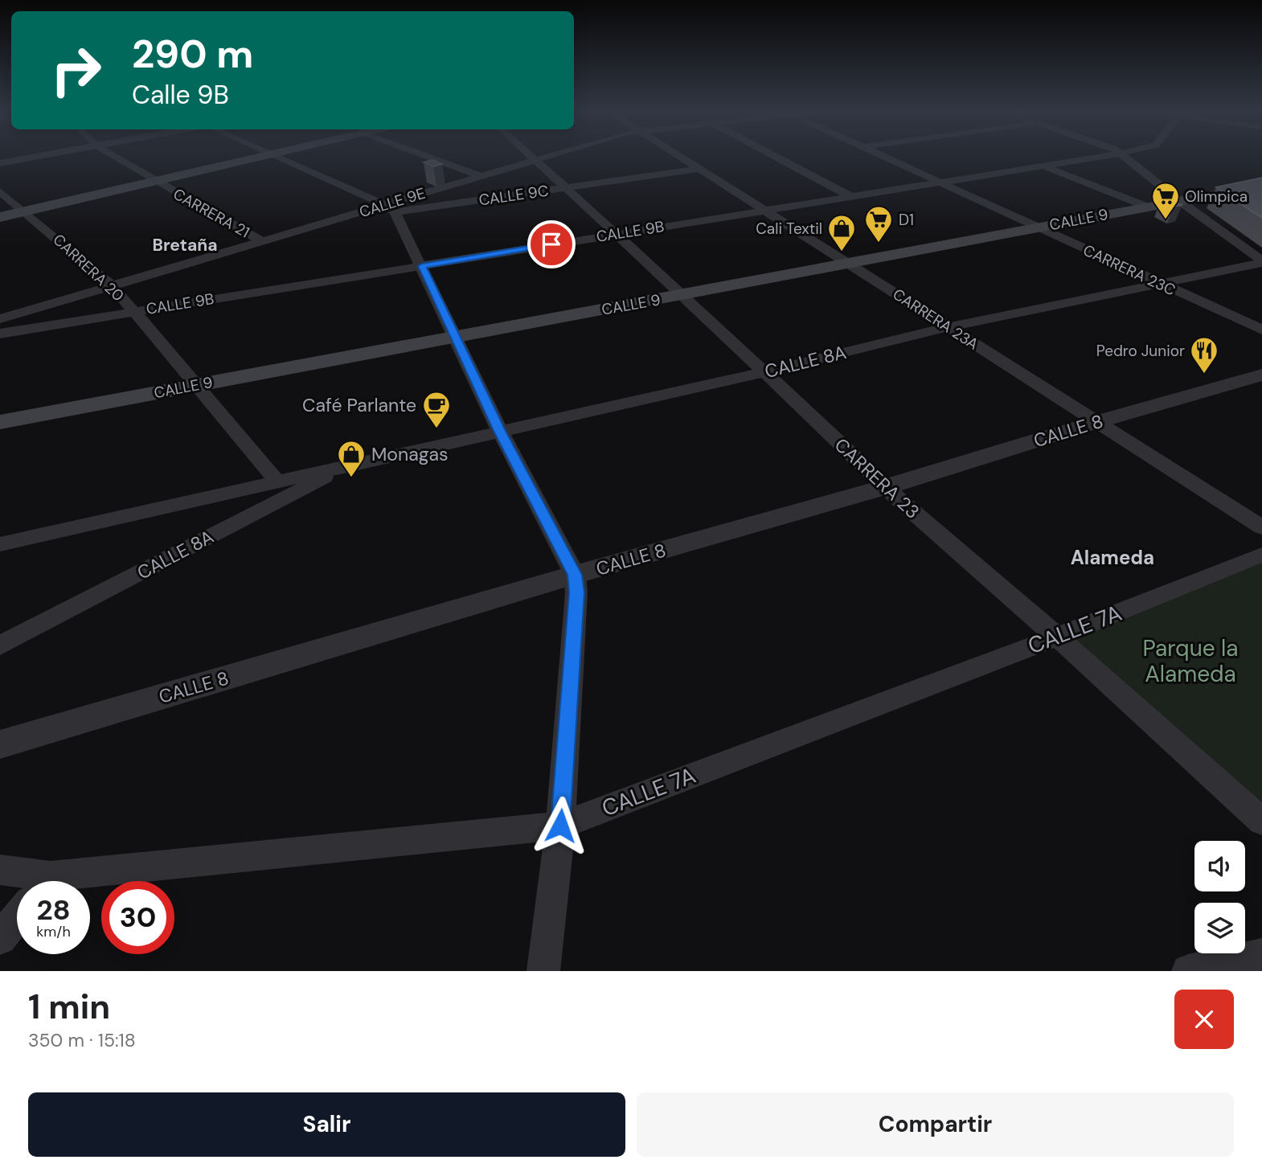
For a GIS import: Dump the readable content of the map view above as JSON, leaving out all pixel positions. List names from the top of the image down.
{
  "streets": {
    "main road": ["CALLE 9"],
    "street": [
      "CALLE 9C",
      "CALLE 9E",
      "CARRERA 21",
      "CALLE 9B",
      "CARRERA 20",
      "CARRERA 23C",
      "CARRERA 23A",
      "CALLE 8A",
      "CALLE 8",
      "CARRERA 23",
      "CALLE 7A"
    ]
  },
  "crossings": [
    ["CALLE 9C", "CALLE 9E"],
    ["CALLE 9C", "CARRERA 23A"],
    ["CALLE 9C", "CARRERA 23"],
    ["CALLE 9E", "CARRERA 21"],
    ["CALLE 9E", "CARRERA 20"],
    ["CALLE 9E", "CARRERA 23"],
    ["CALLE 9", "CARRERA 20"],
    ["CALLE 9", "CARRERA 23C"],
    ["CALLE 9", "CARRERA 23A"],
    ["CALLE 9", "CARRERA 23"],
    ["CALLE 9B", "CARRERA 20"],
    ["CALLE 9B", "CARRERA 23C"],
    ["CALLE 9B", "CARRERA 23A"],
    ["CALLE 9B", "CARRERA 23"],
    ["CARRERA 20", "CALLE 8A"],
    ["CARRERA 23C", "CALLE 8A"],
    ["CARRERA 23A", "CALLE 8A"],
    ["CARRERA 23A", "CALLE 8"],
    ["CALLE 8A", "CARRERA 23"],
    ["CALLE 8", "CARRERA 23"],
    ["CARRERA 23", "CALLE 7A"]
  ],
  "districts": ["Bretaña", "Alameda"],
  "parks": ["Parque la Alameda"],
  "places": {
    "supermarket": ["Olimpica", "D1"],
    "shop": ["Cali Textil", "Monagas"],
    "restaurant": ["Pedro Junior"],
    "cafe": ["Café Parlante"]
  },
  "page": {
    "turn": ["290 m", "Calle 9B"],
    "speed": "28 km/h",
    "limit": "30",
    "heading": ["1 min", "350 m · 15:18"],
    "buttons": ["Salir", "Compartir"]
  }
}
